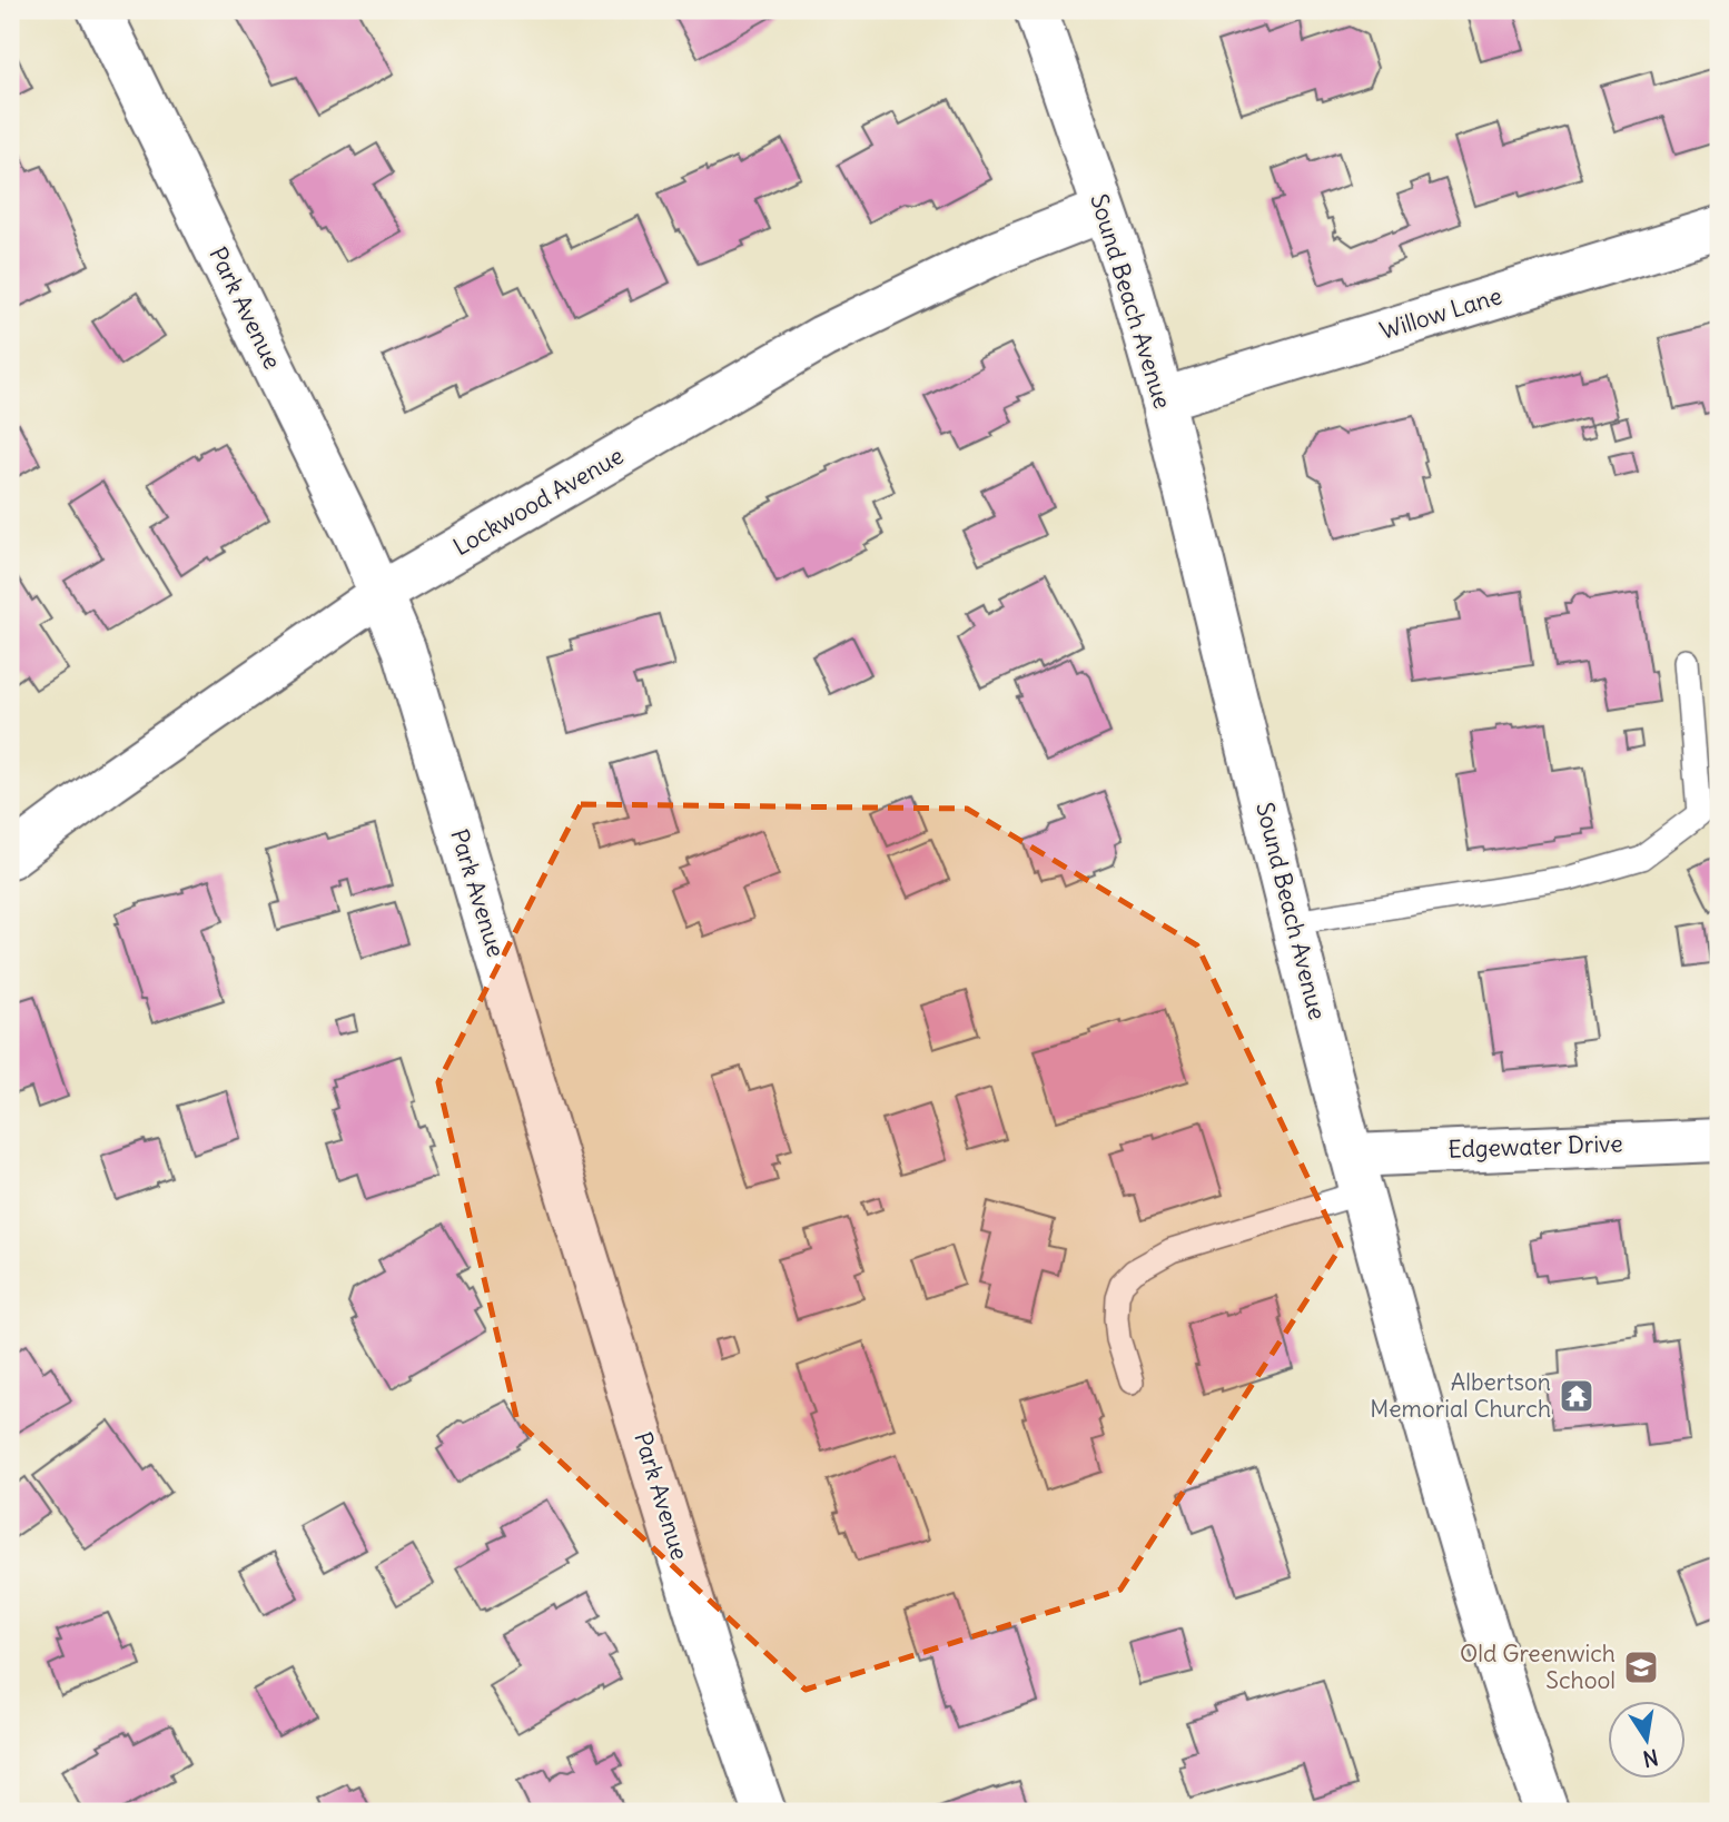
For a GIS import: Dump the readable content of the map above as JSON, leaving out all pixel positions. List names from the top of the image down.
{
  "streets": {
    "street": [
      "Sound Beach Avenue",
      "Park Avenue",
      "Willow Lane",
      "Lockwood Avenue",
      "Edgewater Drive"
    ]
  },
  "crossings": [
    ["Sound Beach Avenue", "Willow Lane"],
    ["Sound Beach Avenue", "Lockwood Avenue"],
    ["Sound Beach Avenue", "Edgewater Drive"],
    ["Park Avenue", "Lockwood Avenue"]
  ],
  "places": {
    "temple": ["Albertson Memorial Church"],
    "school or university": ["Old Greenwich School"]
  },
  "north": "bottom"
}
